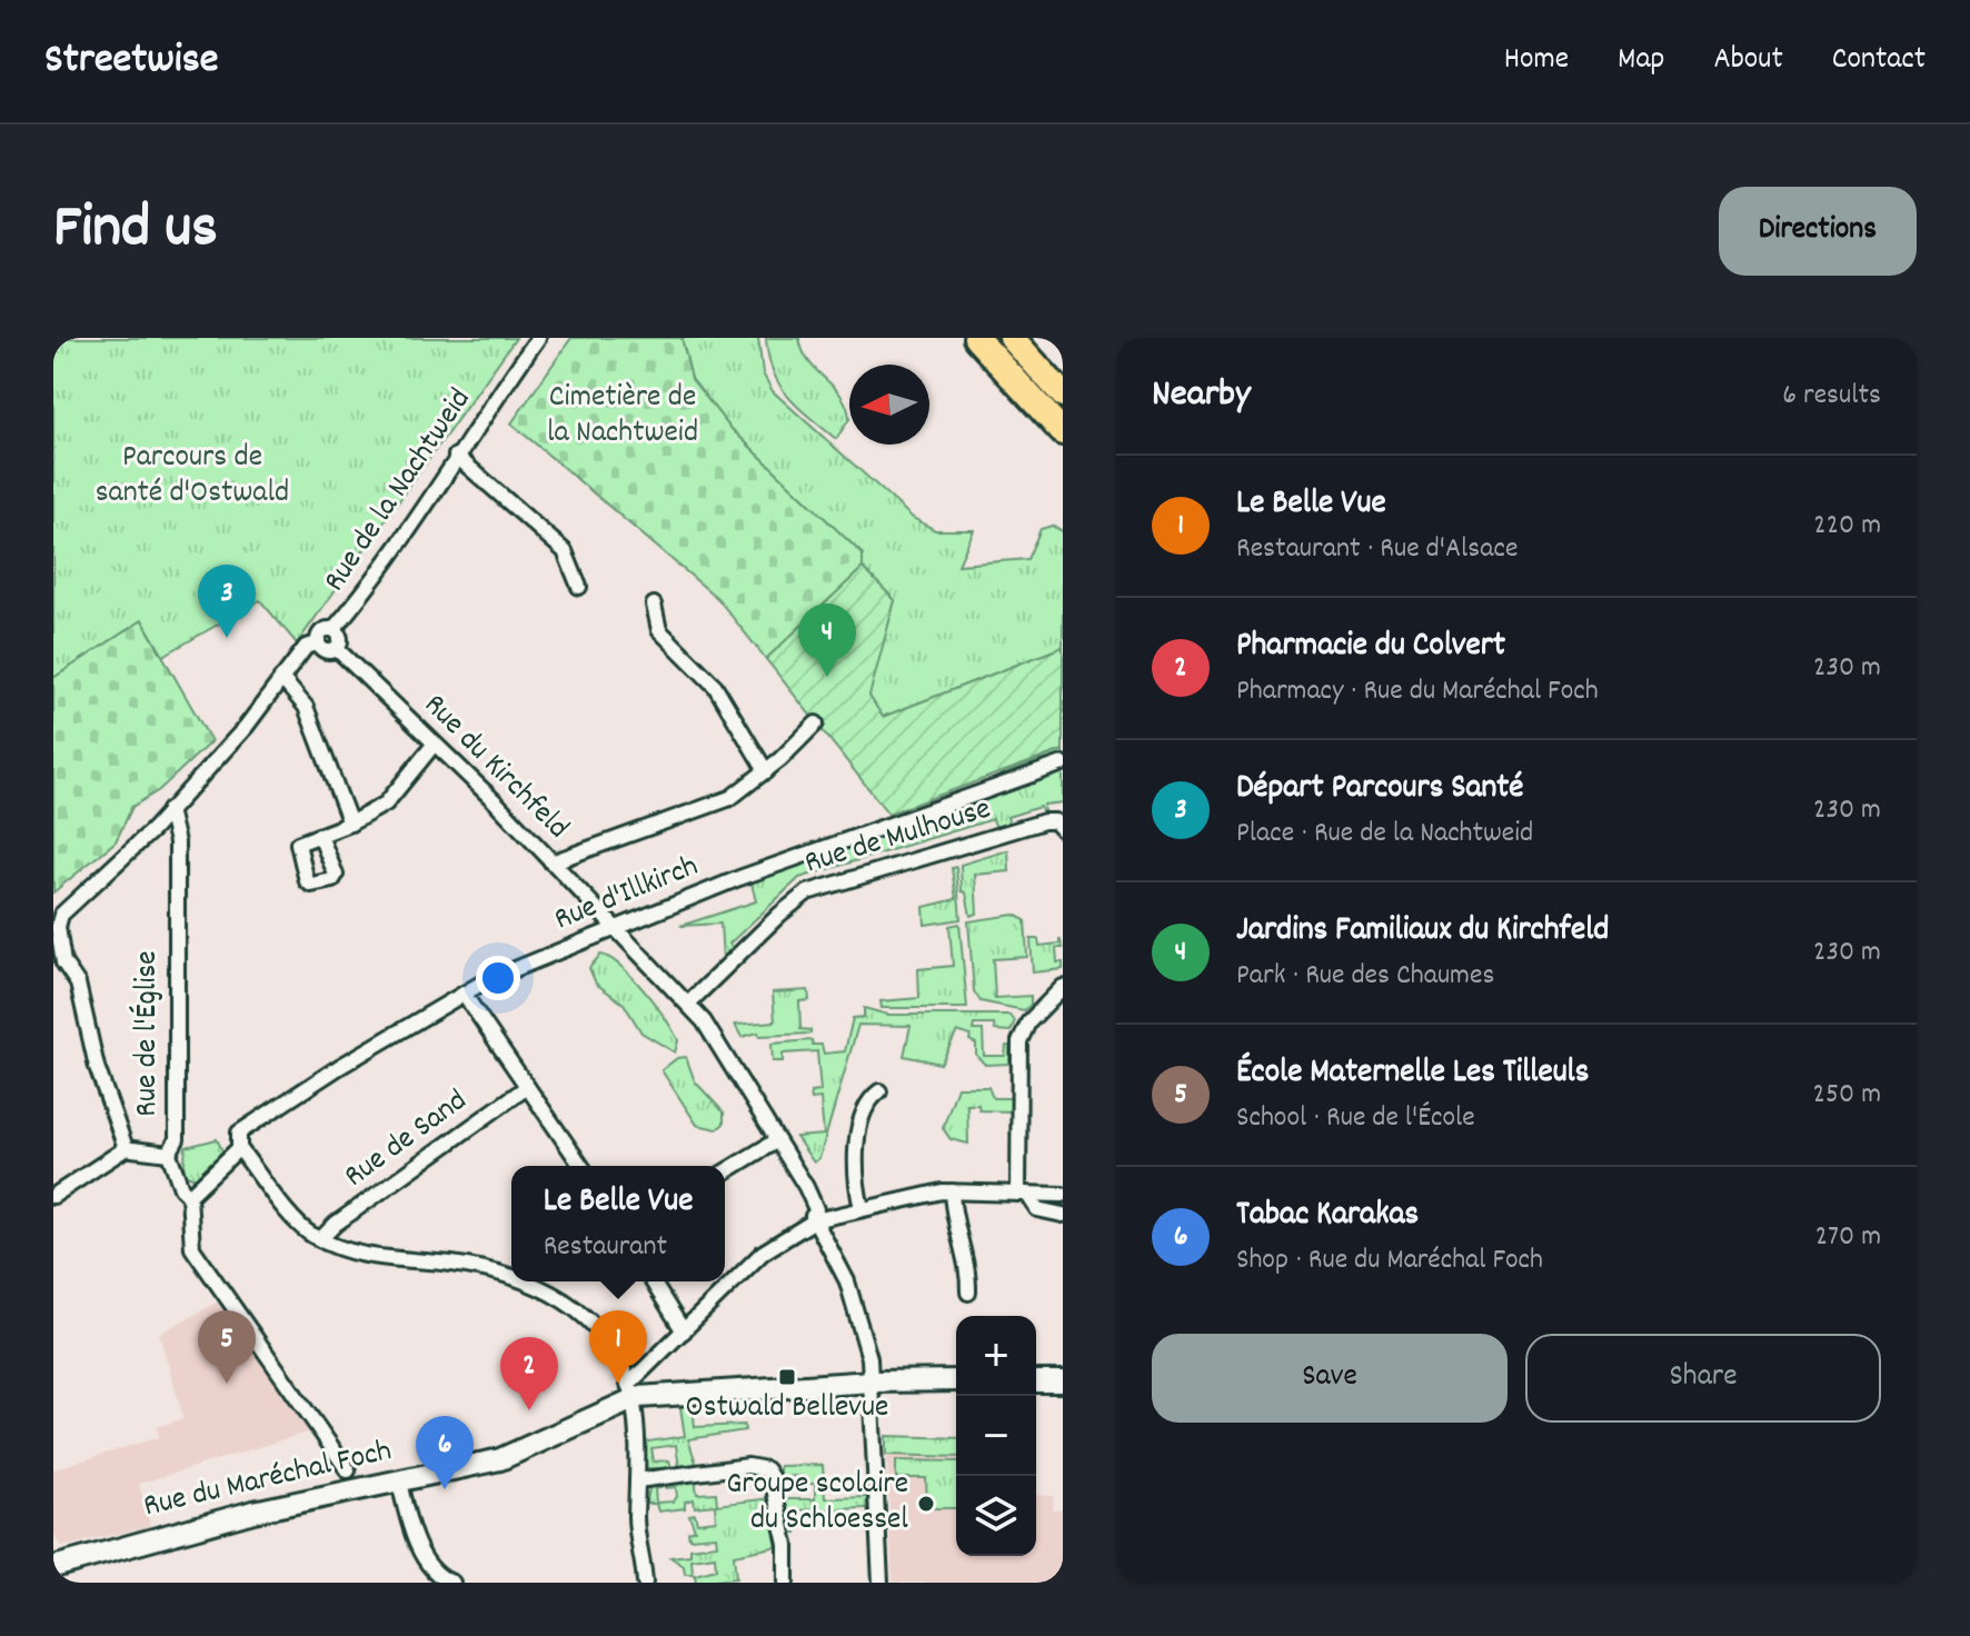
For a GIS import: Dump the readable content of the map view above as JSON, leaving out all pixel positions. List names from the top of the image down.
{
  "streets": {
    "street": [
      "Rue de la Nachtweid",
      "Rue du Kirchfeld",
      "Rue de Mulhouse",
      "Rue d'Illkirch",
      "Rue de l'Église",
      "Rue de Sand",
      "Rue du Maréchal Foch"
    ]
  },
  "crossings": [
    ["Rue de la Nachtweid", "Rue du Kirchfeld"],
    ["Rue du Kirchfeld", "Rue d'Illkirch"]
  ],
  "parks": ["Cimetière de la Nachtweid", "Parcours de santé d'Ostwald"],
  "places": {
    "transit": ["Ostwald Bellevue"],
    "other": ["Groupe scolaire du Schloessel"]
  },
  "north": "left",
  "page": {
    "header": "Streetwise",
    "nav": [
      "Home",
      "Map",
      "About",
      "Contact"
    ],
    "title": "Find us",
    "buttons": [
      "Directions",
      ["Save", "Share"]
    ],
    "heading": ["Nearby", "6 results"],
    "list": [
      {
        "mark": "1",
        "name": "Le Belle Vue",
        "note": "Restaurant · Rue d'Alsace",
        "value": "220 m"
      },
      {
        "mark": "2",
        "name": "Pharmacie du Colvert",
        "note": "Pharmacy · Rue du Maréchal Foch",
        "value": "230 m"
      },
      {
        "mark": "3",
        "name": "Départ Parcours Santé",
        "note": "Place · Rue de la Nachtweid",
        "value": "230 m"
      },
      {
        "mark": "4",
        "name": "Jardins Familiaux du Kirchfeld",
        "note": "Park · Rue des Chaumes",
        "value": "230 m"
      },
      {
        "mark": "5",
        "name": "École Maternelle Les Tilleuls",
        "note": "School · Rue de l'École",
        "value": "250 m"
      },
      {
        "mark": "6",
        "name": "Tabac Karakas",
        "note": "Shop · Rue du Maréchal Foch",
        "value": "270 m"
      }
    ],
    "pins": [
      "3",
      "4",
      "1",
      "5",
      "2",
      "6"
    ],
    "popup": ["Le Belle Vue", "Restaurant"],
    "map_buttons": ["+", "−"]
  }
}
